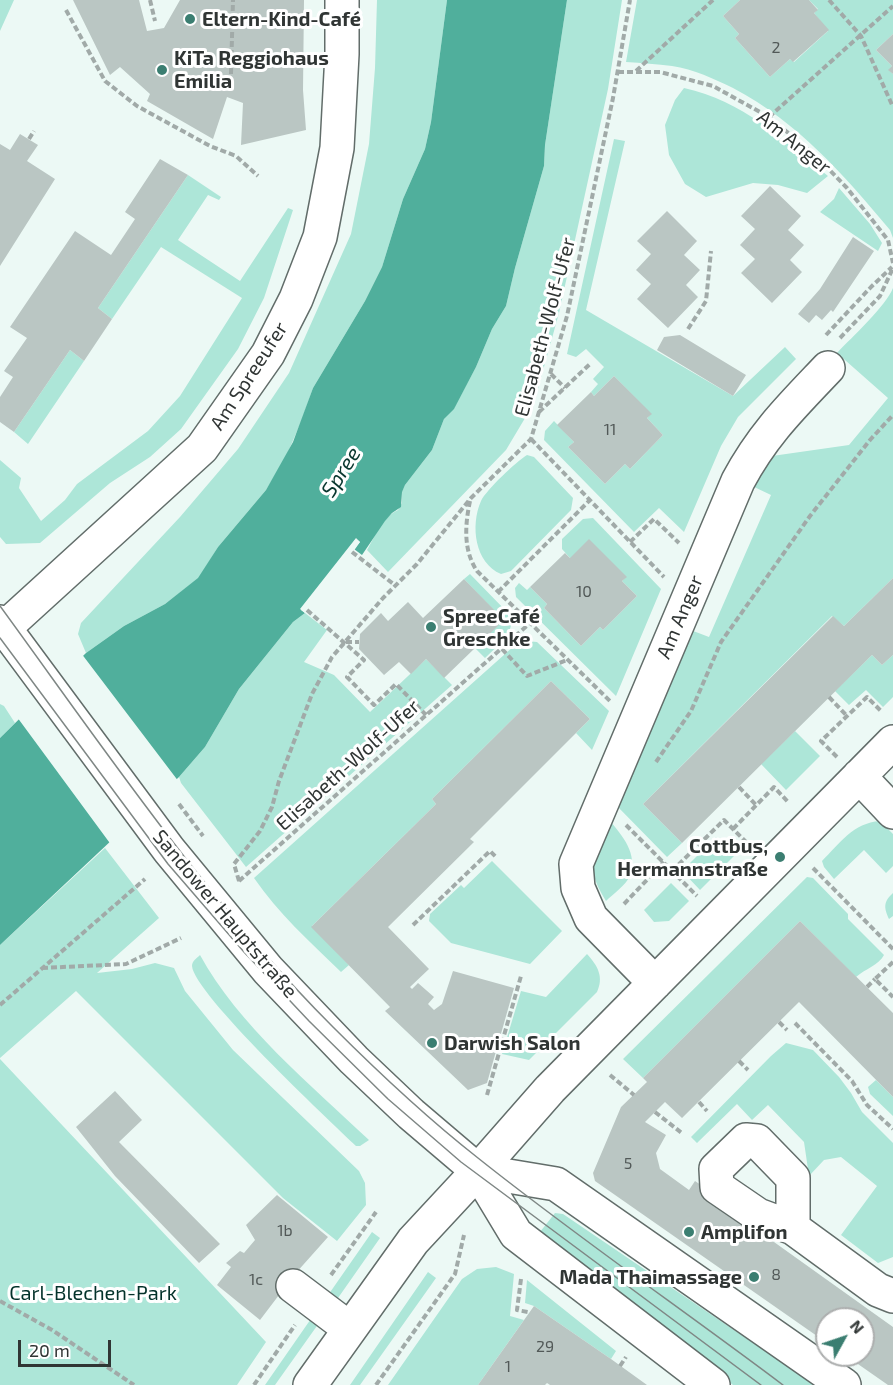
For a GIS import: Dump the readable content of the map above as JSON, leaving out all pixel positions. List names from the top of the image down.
{
  "streets": {
    "street": ["Am Anger", "Am Spreeufer", "Sandower Hauptstraße"],
    "path": ["Elisabeth-Wolf-Ufer"]
  },
  "crossings": [
    ["Am Anger", "Elisabeth-Wolf-Ufer"],
    ["Am Spreeufer", "Sandower Hauptstraße"]
  ],
  "water": ["Spree"],
  "parks": ["Carl-Blechen-Park"],
  "places": [
    "Eltern-Kind-Café",
    "KiTa Reggiohaus Emilia",
    "SpreeCafé Greschke",
    "Cottbus, Hermannstraße",
    "Darwish Salon",
    "Amplifon",
    "Mada Thaimassage"
  ],
  "house_numbers": [
    "2",
    "11",
    "10",
    "5",
    "1b",
    "8",
    "1c",
    "29",
    "1"
  ],
  "scale_bar": "20 m",
  "north": "top right"
}
